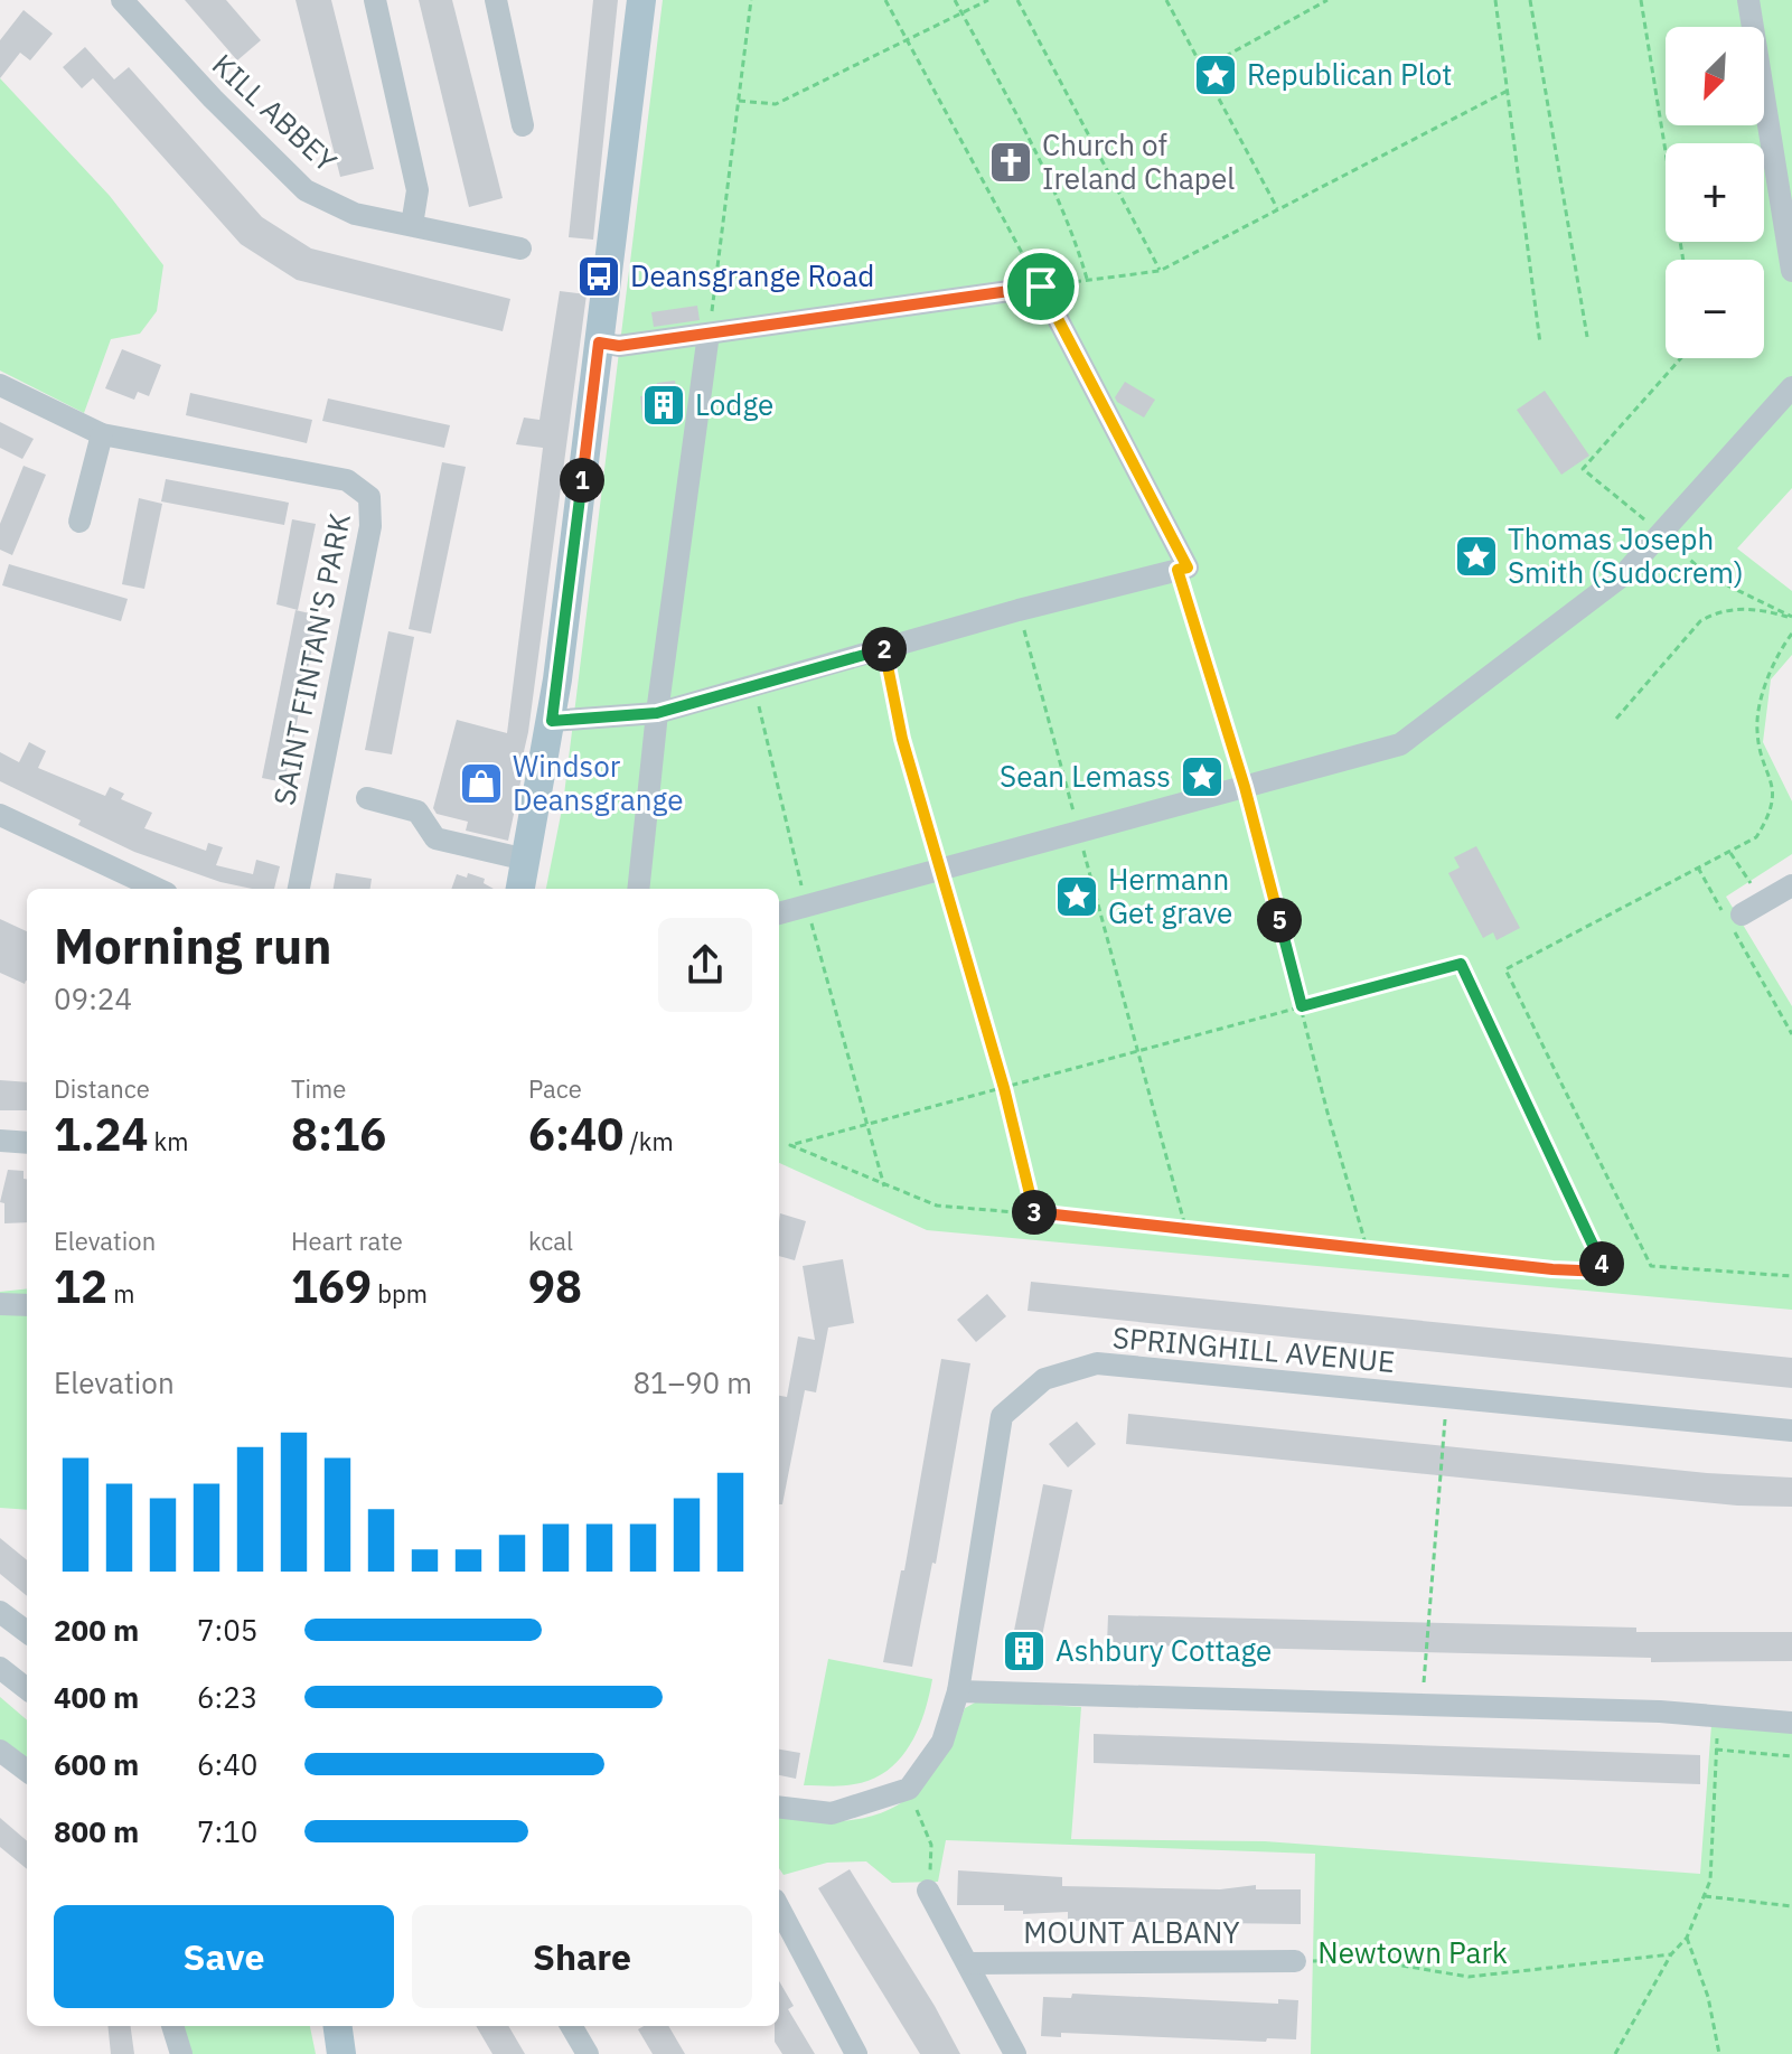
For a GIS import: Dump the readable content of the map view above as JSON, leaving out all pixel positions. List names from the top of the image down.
{
  "streets": {
    "street": [
      "KILL ABBEY",
      "SAINT FINTAN'S PARK",
      "SPRINGHILL AVENUE",
      "MOUNT ALBANY"
    ]
  },
  "parks": ["Newtown Park"],
  "places": {
    "place": [
      "Republican Plot",
      "Thomas Joseph Smith (Sudocrem)",
      "Sean Lemass",
      "Hermann Get grave"
    ],
    "church": ["Church of Ireland Chapel"],
    "bus stop": ["Deansgrange Road"],
    "building": ["Lodge", "Ashbury Cottage"],
    "shop": ["Windsor Deansgrange"]
  },
  "north": "bottom left",
  "page": {
    "map_buttons": ["+", "−"],
    "pins": [
      "1",
      "2",
      "5",
      "3",
      "4"
    ],
    "heading": ["Morning run", "09:24"],
    "stats": [
      ["Distance", "1.24 km"],
      ["Time", "8:16"],
      ["Pace", "6:40 /km"],
      ["Elevation", "12 m"],
      ["Heart rate", "169 bpm"],
      ["kcal", "98"]
    ],
    "chart": ["Elevation", "81–90 m"],
    "list": [
      {
        "name": "200 m",
        "note": "7:05"
      },
      {
        "name": "400 m",
        "note": "6:23"
      },
      {
        "name": "600 m",
        "note": "6:40"
      },
      {
        "name": "800 m",
        "note": "7:10"
      }
    ],
    "buttons": ["Save", "Share"]
  }
}
